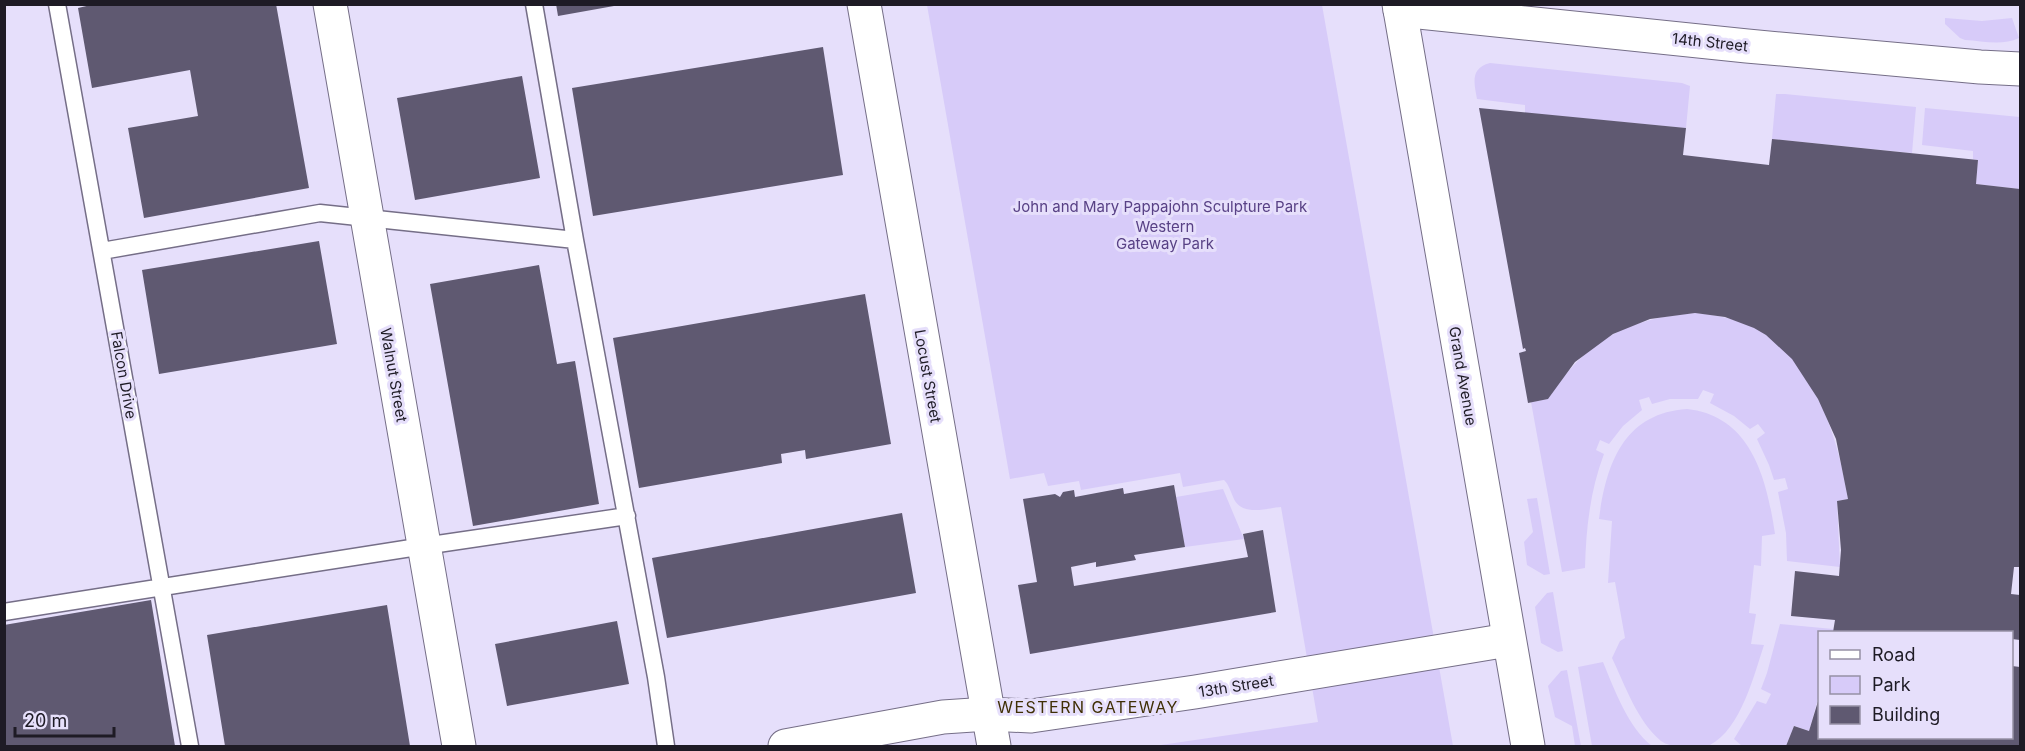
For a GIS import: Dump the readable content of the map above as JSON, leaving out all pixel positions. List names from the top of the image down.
{
  "streets": {
    "street": [
      "14th Street",
      "Walnut Street",
      "Locust Street",
      "Grand Avenue",
      "13th Street"
    ],
    "lane": ["Falcon Drive"]
  },
  "crossings": [
    ["14th Street", "Grand Avenue"],
    ["Locust Street", "13th Street"],
    ["Grand Avenue", "13th Street"]
  ],
  "districts": ["WESTERN GATEWAY"],
  "parks": ["John and Mary Pappajohn Sculpture Park", "Western Gateway Park"],
  "legend": ["Road", "Park", "Building"],
  "scale_bar": "20 m"
}
